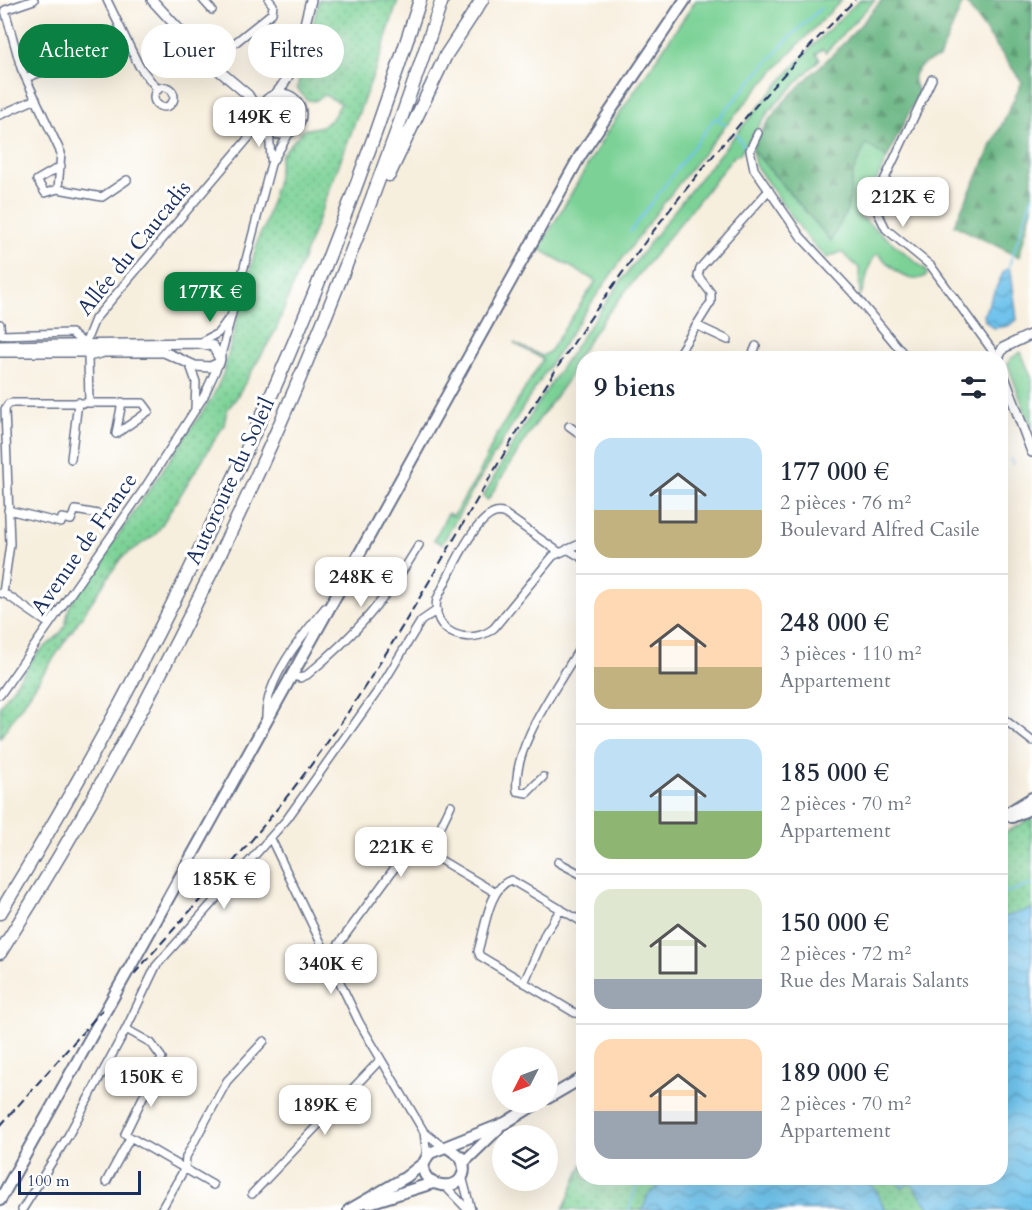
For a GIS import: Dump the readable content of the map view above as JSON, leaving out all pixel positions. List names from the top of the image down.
{
  "streets": {
    "highway": ["Autoroute du Soleil"],
    "street": ["Allée du Caucadis", "Avenue de France"]
  },
  "scale_bar": "100 m",
  "north": "bottom left",
  "page": {
    "chip": ["Acheter", "Louer", "Filtres"],
    "price": [
      "149K €",
      "212K €",
      "177K €",
      "248K €",
      "221K €",
      "185K €",
      "340K €",
      "150K €",
      "189K €"
    ],
    "heading": "9 biens",
    "list": [
      {
        "name": "177 000 €",
        "note": "2 pièces · 76 m² · Boulevard Alfred Casile"
      },
      {
        "name": "248 000 €",
        "note": "3 pièces · 110 m² · Appartement"
      },
      {
        "name": "185 000 €",
        "note": "2 pièces · 70 m² · Appartement"
      },
      {
        "name": "150 000 €",
        "note": "2 pièces · 72 m² · Rue des Marais Salants"
      },
      {
        "name": "189 000 €",
        "note": "2 pièces · 70 m² · Appartement"
      }
    ],
    "scale": "100 m"
  }
}
